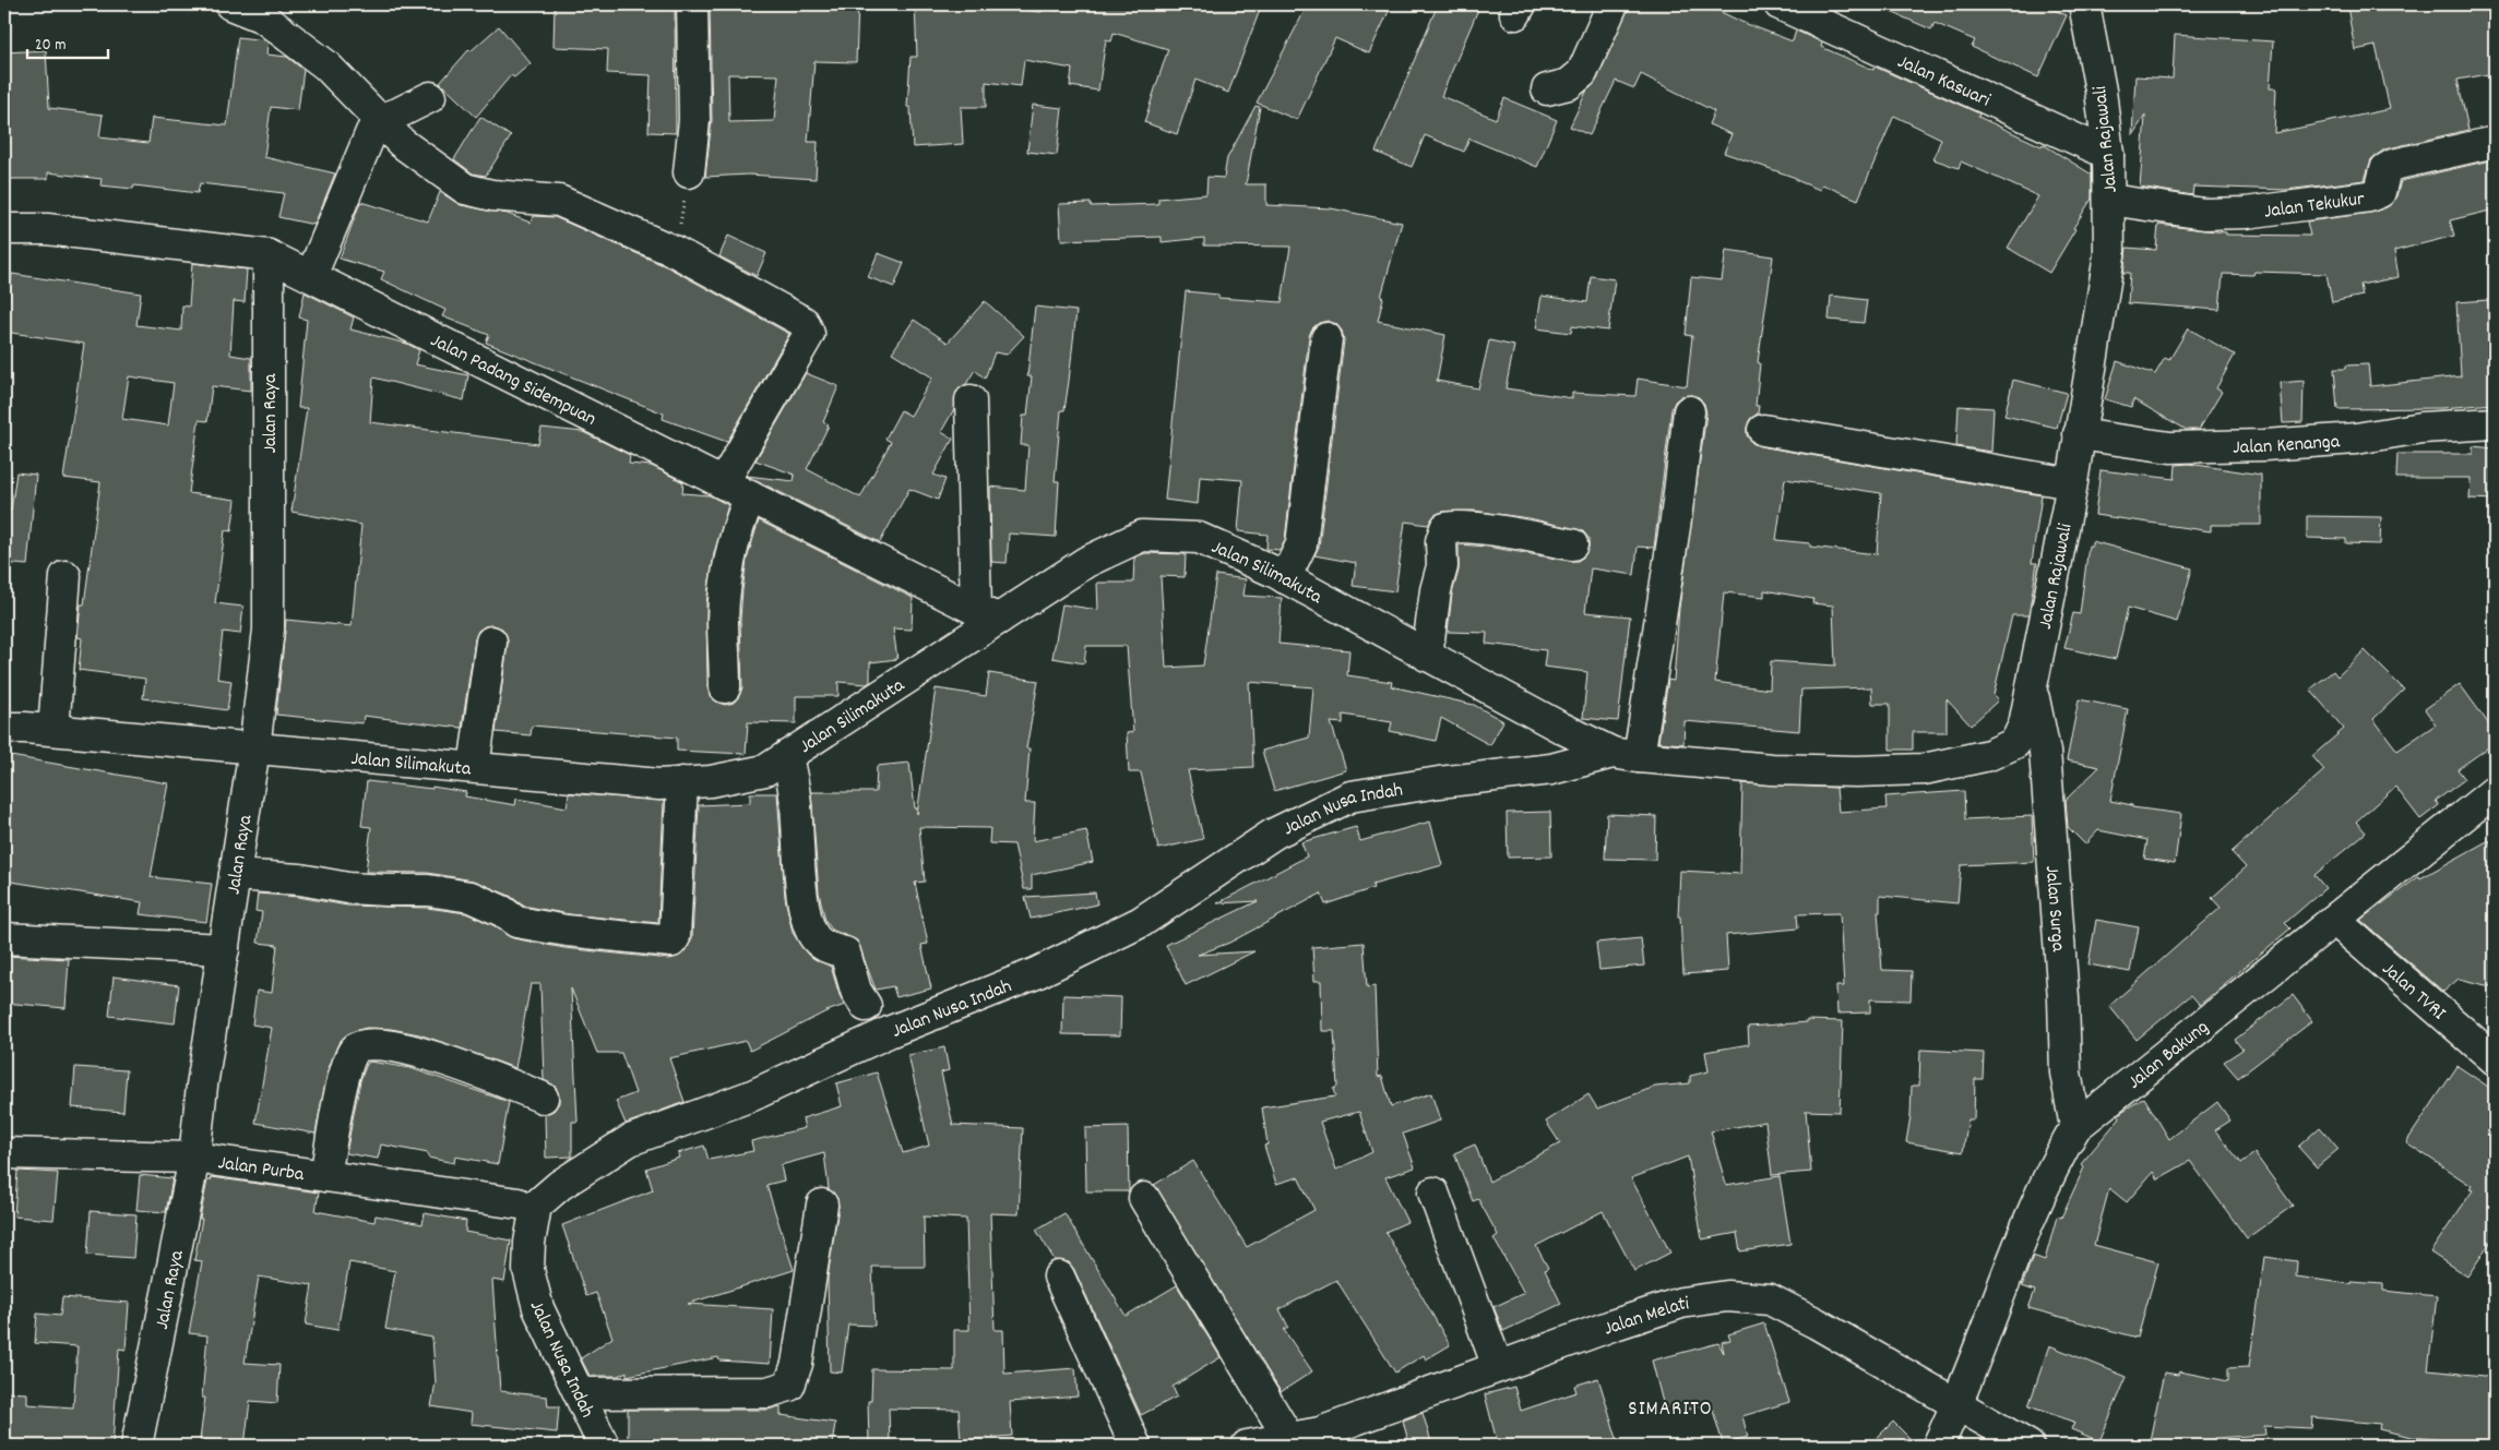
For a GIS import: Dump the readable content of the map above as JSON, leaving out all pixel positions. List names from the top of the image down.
{
  "streets": {
    "street": [
      "Jalan Kasuari",
      "Jalan Rajawali",
      "Jalan Tekukur",
      "Jalan Padang Sidempuan",
      "Jalan Raya",
      "Jalan Kenanga",
      "Jalan Silimakuta",
      "Jalan Nusa Indah",
      "Jalan Surga",
      "Jalan TVRI",
      "Jalan Bakung",
      "Jalan Purba",
      "Jalan Melati"
    ]
  },
  "crossings": [
    ["Jalan Kasuari", "Jalan Rajawali"],
    ["Jalan Rajawali", "Jalan Tekukur"],
    ["Jalan Rajawali", "Jalan Kenanga"],
    ["Jalan Rajawali", "Jalan Silimakuta"],
    ["Jalan Rajawali", "Jalan Nusa Indah"],
    ["Jalan Rajawali", "Jalan Surga"],
    ["Jalan Padang Sidempuan", "Jalan Raya"],
    ["Jalan Padang Sidempuan", "Jalan Silimakuta"],
    ["Jalan Raya", "Jalan Silimakuta"],
    ["Jalan Raya", "Jalan Purba"],
    ["Jalan Silimakuta", "Jalan Nusa Indah"],
    ["Jalan Surga", "Jalan Bakung"],
    ["Jalan TVRI", "Jalan Bakung"],
    ["Jalan Bakung", "Jalan Melati"]
  ],
  "districts": ["SIMARITO"],
  "scale_bar": "20 m"
}
